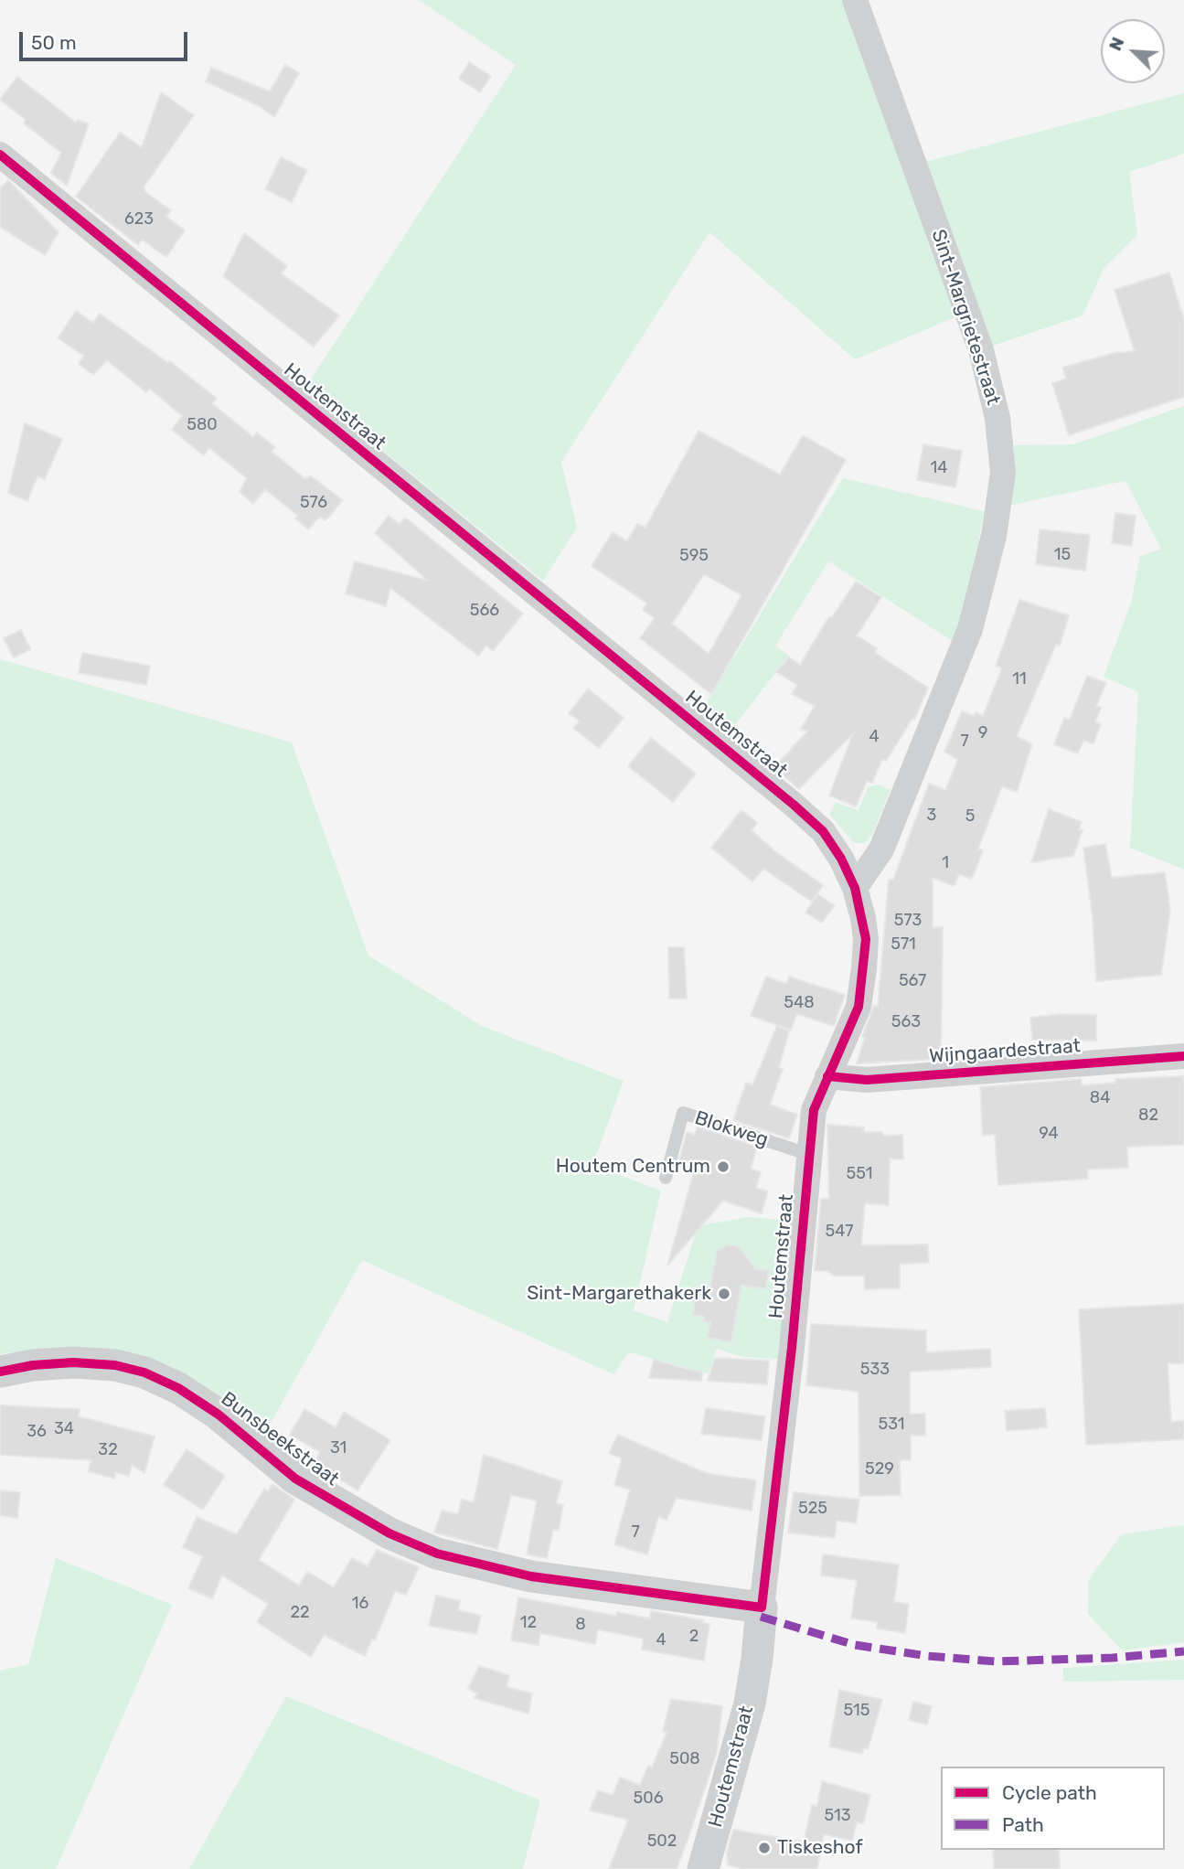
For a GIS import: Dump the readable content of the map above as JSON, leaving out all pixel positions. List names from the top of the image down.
{
  "streets": {
    "street": [
      "Sint-Margrietestraat",
      "Houtemstraat",
      "Wijngaardestraat",
      "Bunsbeekstraat"
    ],
    "lane": ["Blokweg"]
  },
  "crossings": [
    ["Sint-Margrietestraat", "Houtemstraat"],
    ["Houtemstraat", "Wijngaardestraat"],
    ["Houtemstraat", "Blokweg"],
    ["Houtemstraat", "Bunsbeekstraat"]
  ],
  "places": ["Houtem Centrum", "Sint-Margarethakerk", "Tiskeshof"],
  "house_numbers": [
    "623",
    "580",
    "14",
    "576",
    "15",
    "595",
    "566",
    "11",
    "9",
    "4",
    "7",
    "3",
    "5",
    "1",
    "573",
    "571",
    "567",
    "548",
    "563",
    "84",
    "82",
    "94",
    "551",
    "547",
    "533",
    "531",
    "34",
    "36",
    "31",
    "32",
    "529",
    "525",
    "7",
    "16",
    "22",
    "12",
    "8",
    "2",
    "4",
    "515",
    "508",
    "506",
    "513",
    "502"
  ],
  "legend": ["Cycle path", "Path"],
  "scale_bar": "50 m",
  "north": "top left"
}
